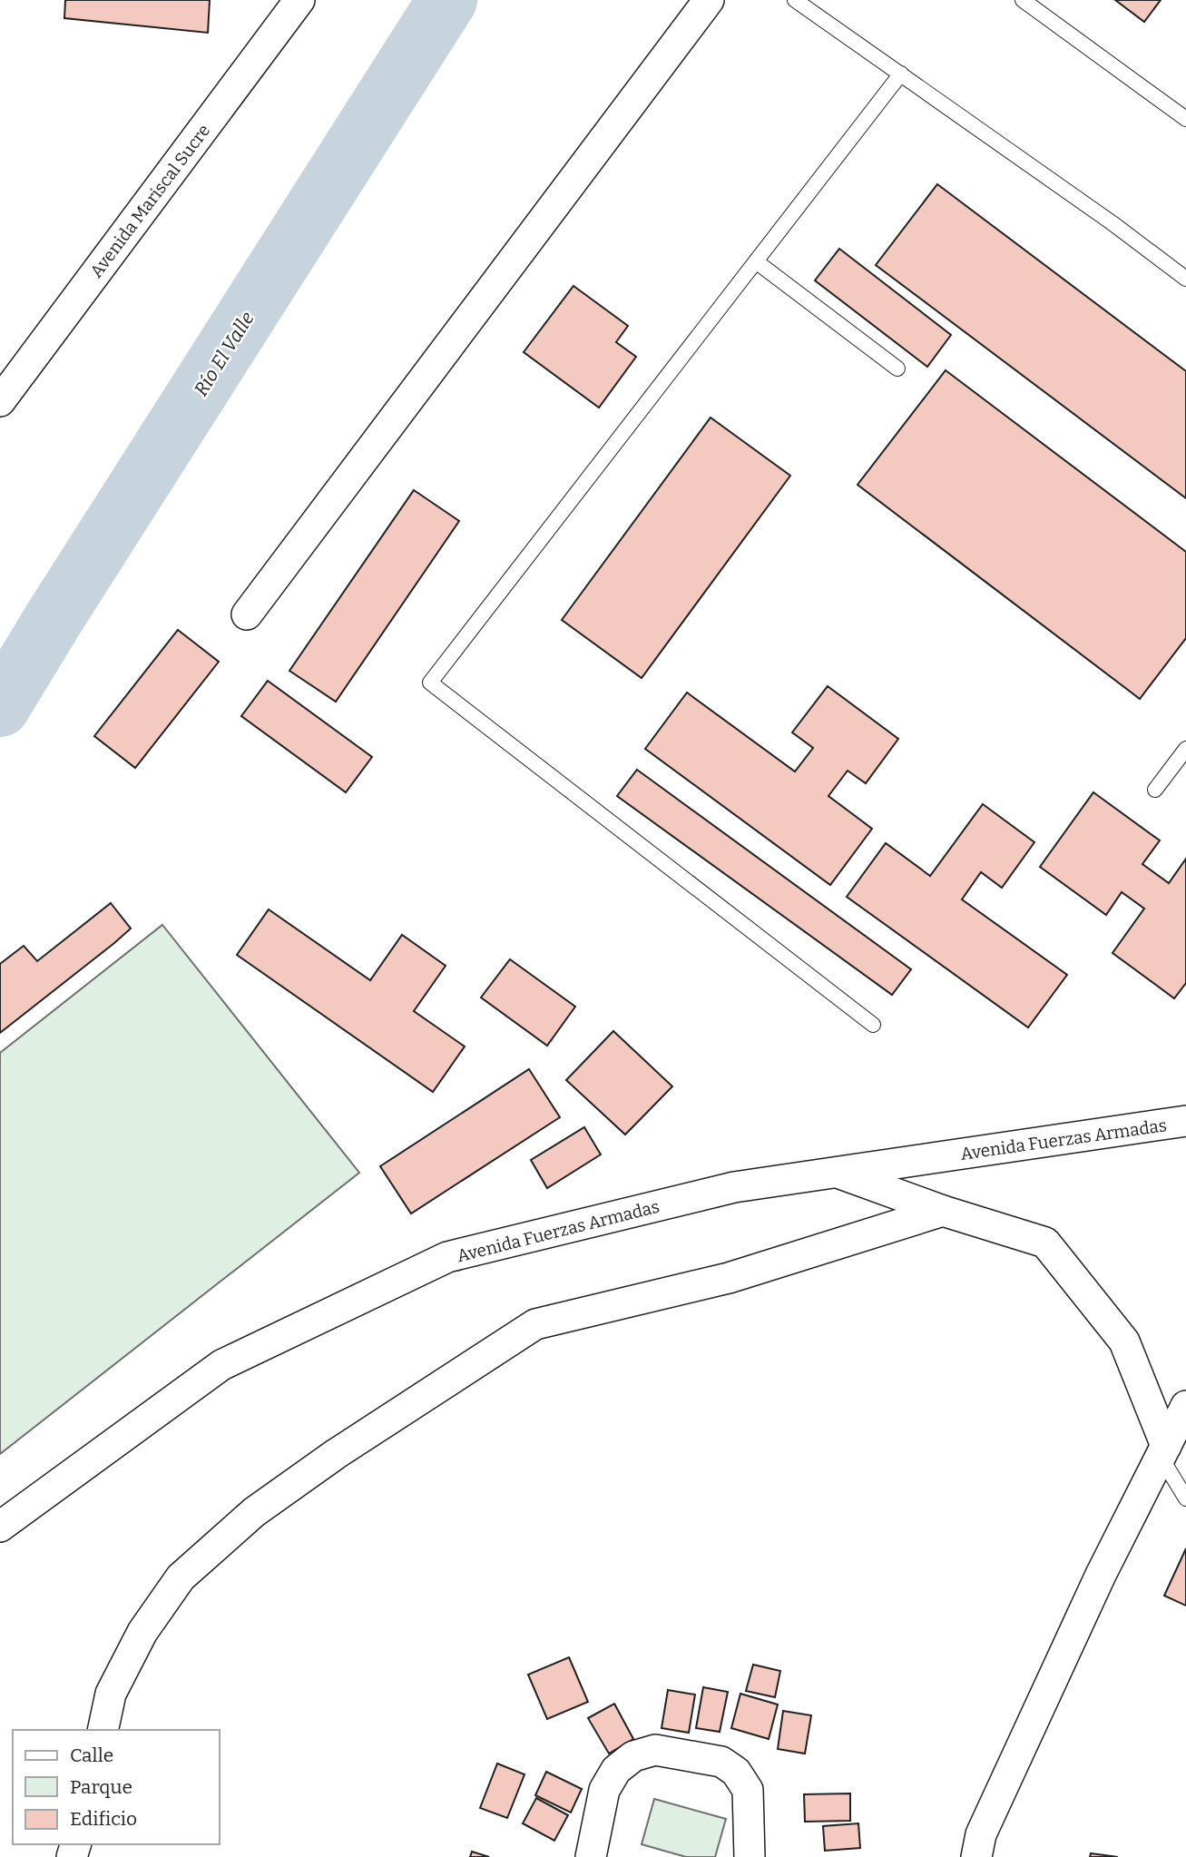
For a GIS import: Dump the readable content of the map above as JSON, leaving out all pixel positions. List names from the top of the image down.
{
  "streets": {
    "street": ["Avenida Mariscal Sucre", "Avenida Fuerzas Armadas"]
  },
  "water": ["Río El Valle"],
  "legend": ["Calle", "Parque", "Edificio"]
}
